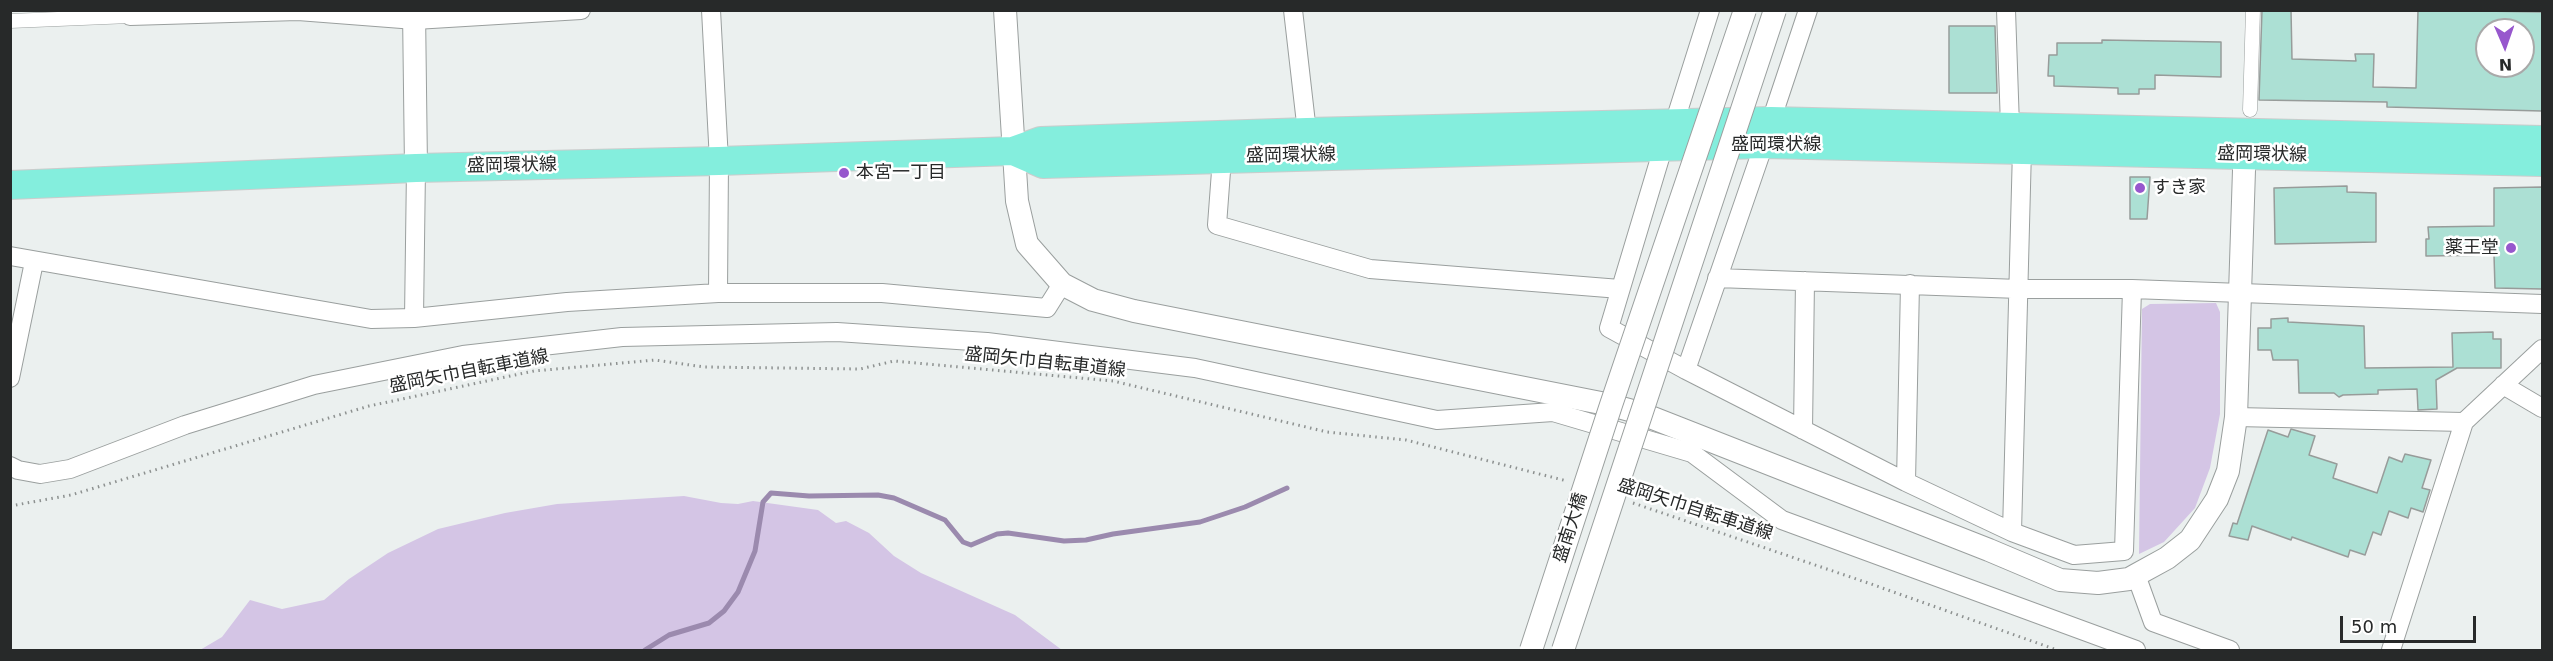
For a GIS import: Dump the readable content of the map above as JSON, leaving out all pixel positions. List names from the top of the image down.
{
  "streets": {
    "main road": ["盛岡環状線"],
    "street": ["盛南大橋"],
    "path": ["盛岡矢巾自転車道線"]
  },
  "places": ["本宮一丁目", "すき家", "薬王堂"],
  "scale_bar": "50 m",
  "north": "bottom"
}
